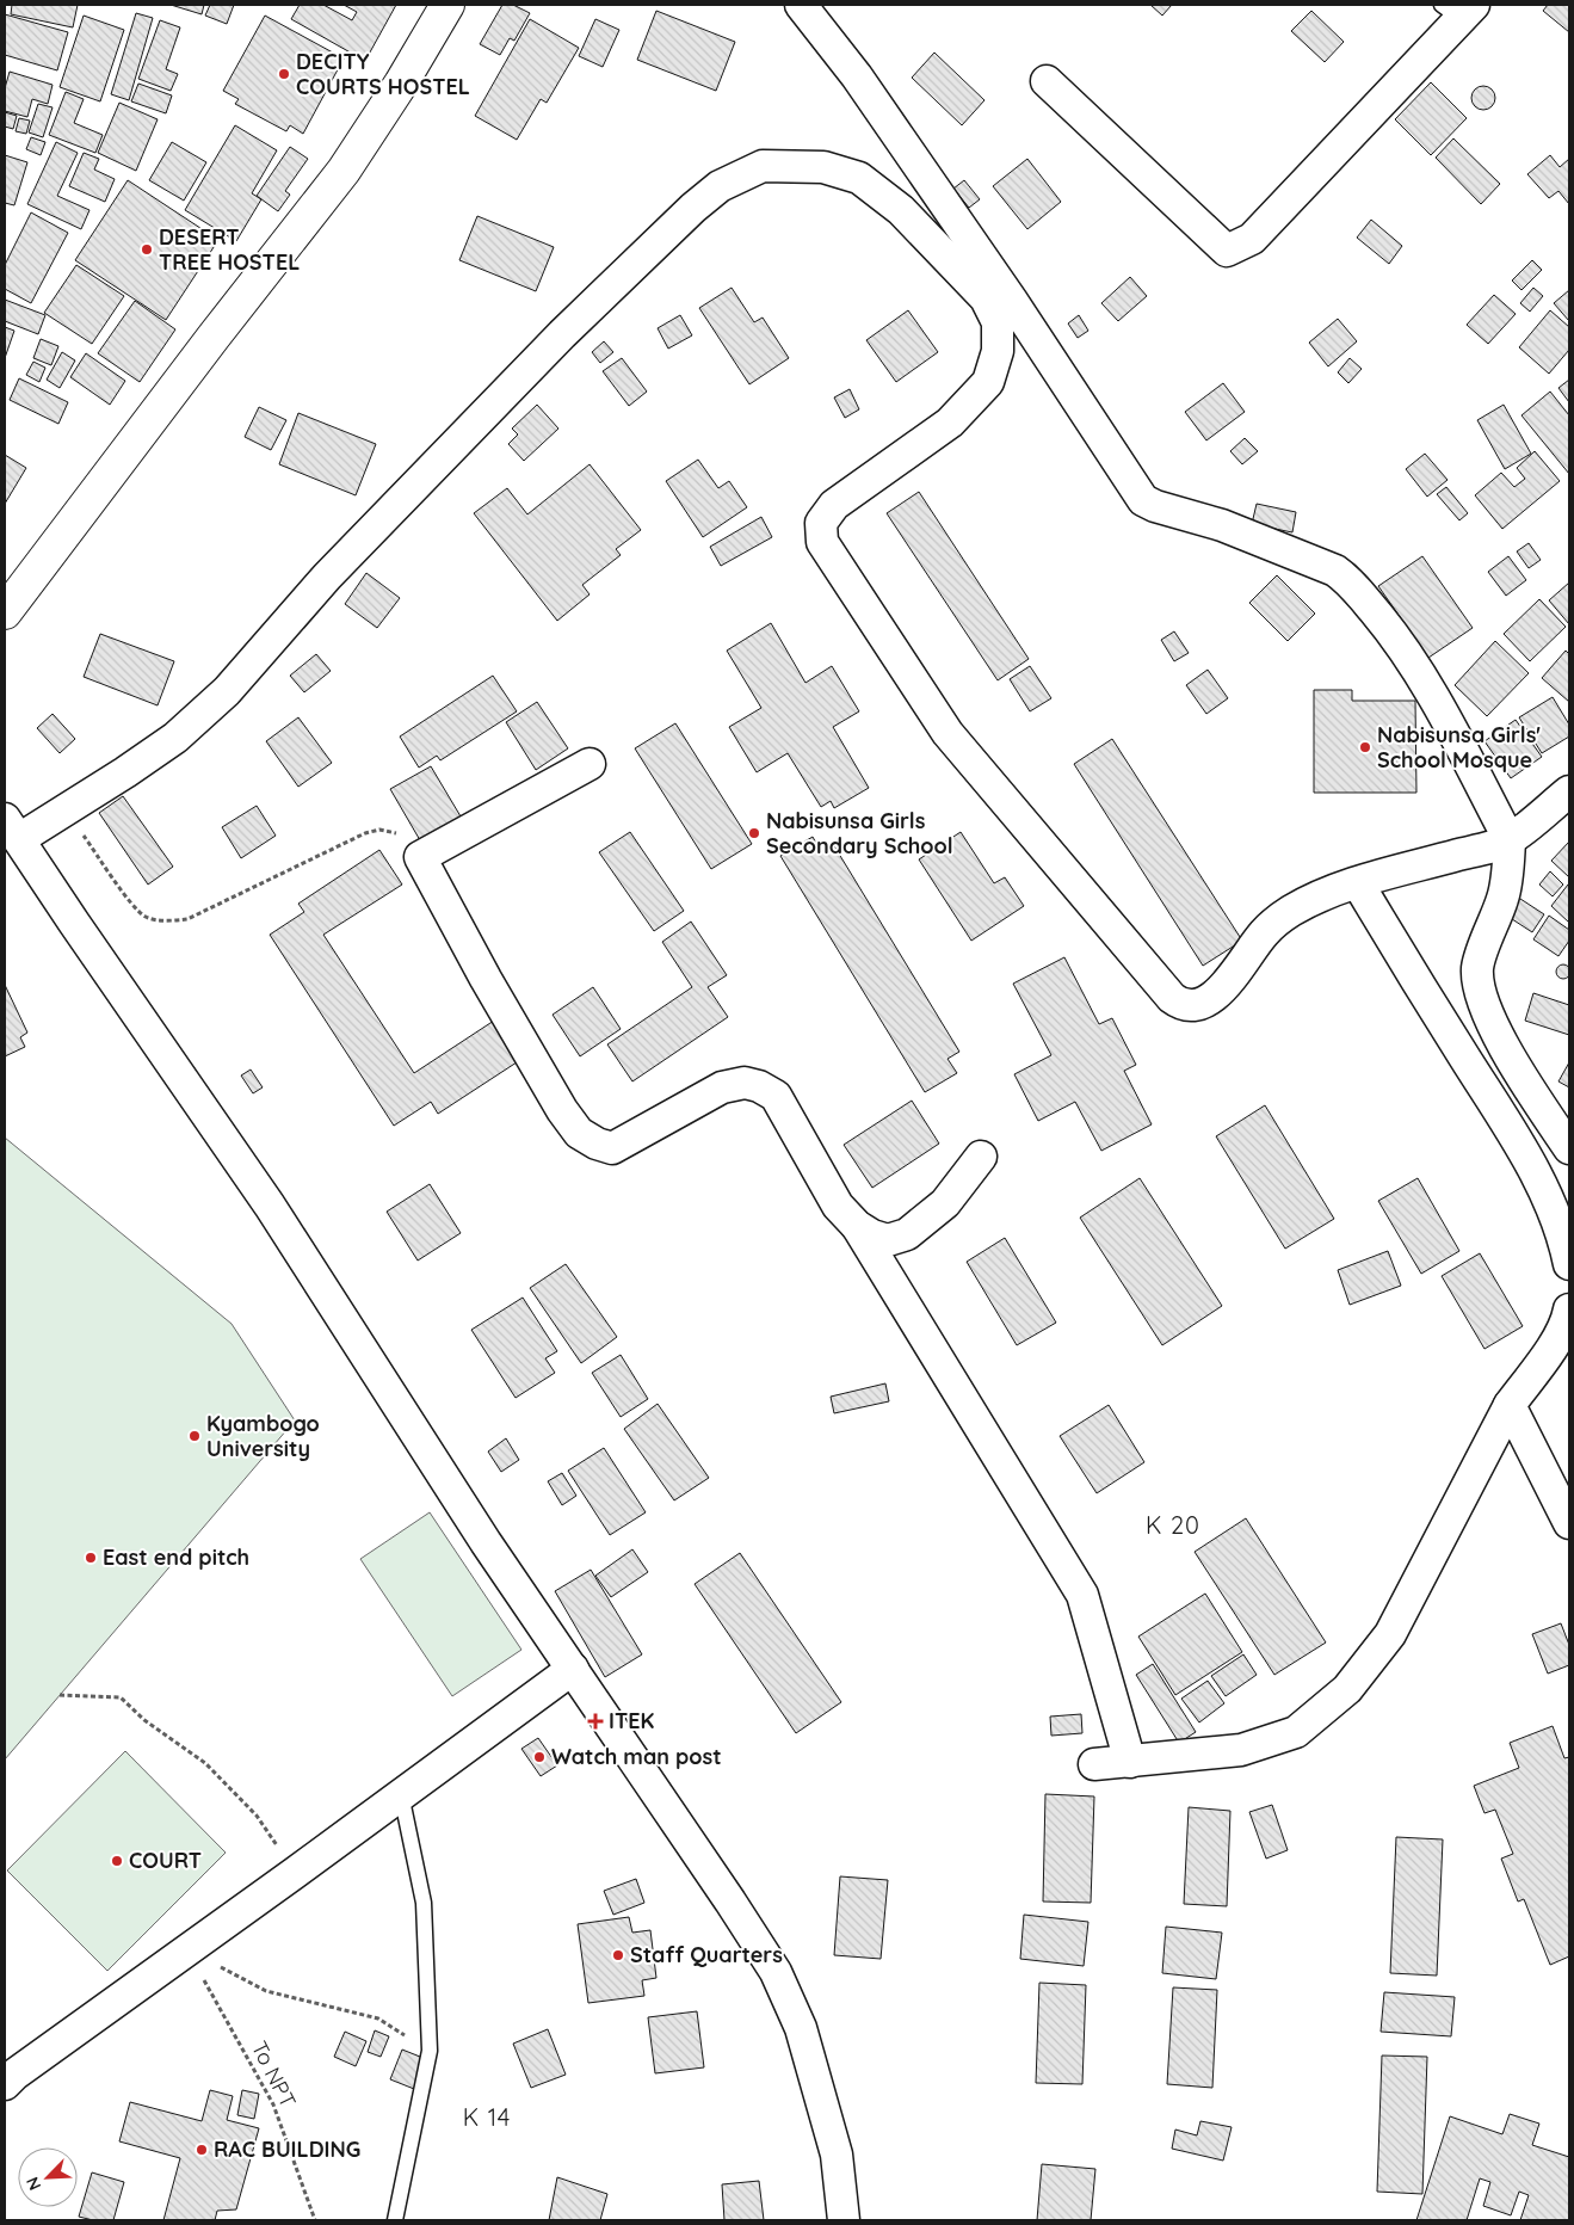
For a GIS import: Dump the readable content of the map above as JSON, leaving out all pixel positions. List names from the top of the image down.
{
  "streets": {
    "path": ["To NPT"]
  },
  "districts": ["K 20", "K 14"],
  "places": {
    "other": [
      "DECITY COURTS HOSTEL",
      "DESERT TREE HOSTEL",
      "Nabisunsa Girls' School Mosque",
      "Nabisunsa Girls Secondary School",
      "Kyambogo University",
      "East end pitch",
      "Watch man post",
      "COURT",
      "Staff Quarters",
      "RAC BUILDING"
    ],
    "health": ["ITEK"]
  },
  "north": "bottom left"
}
